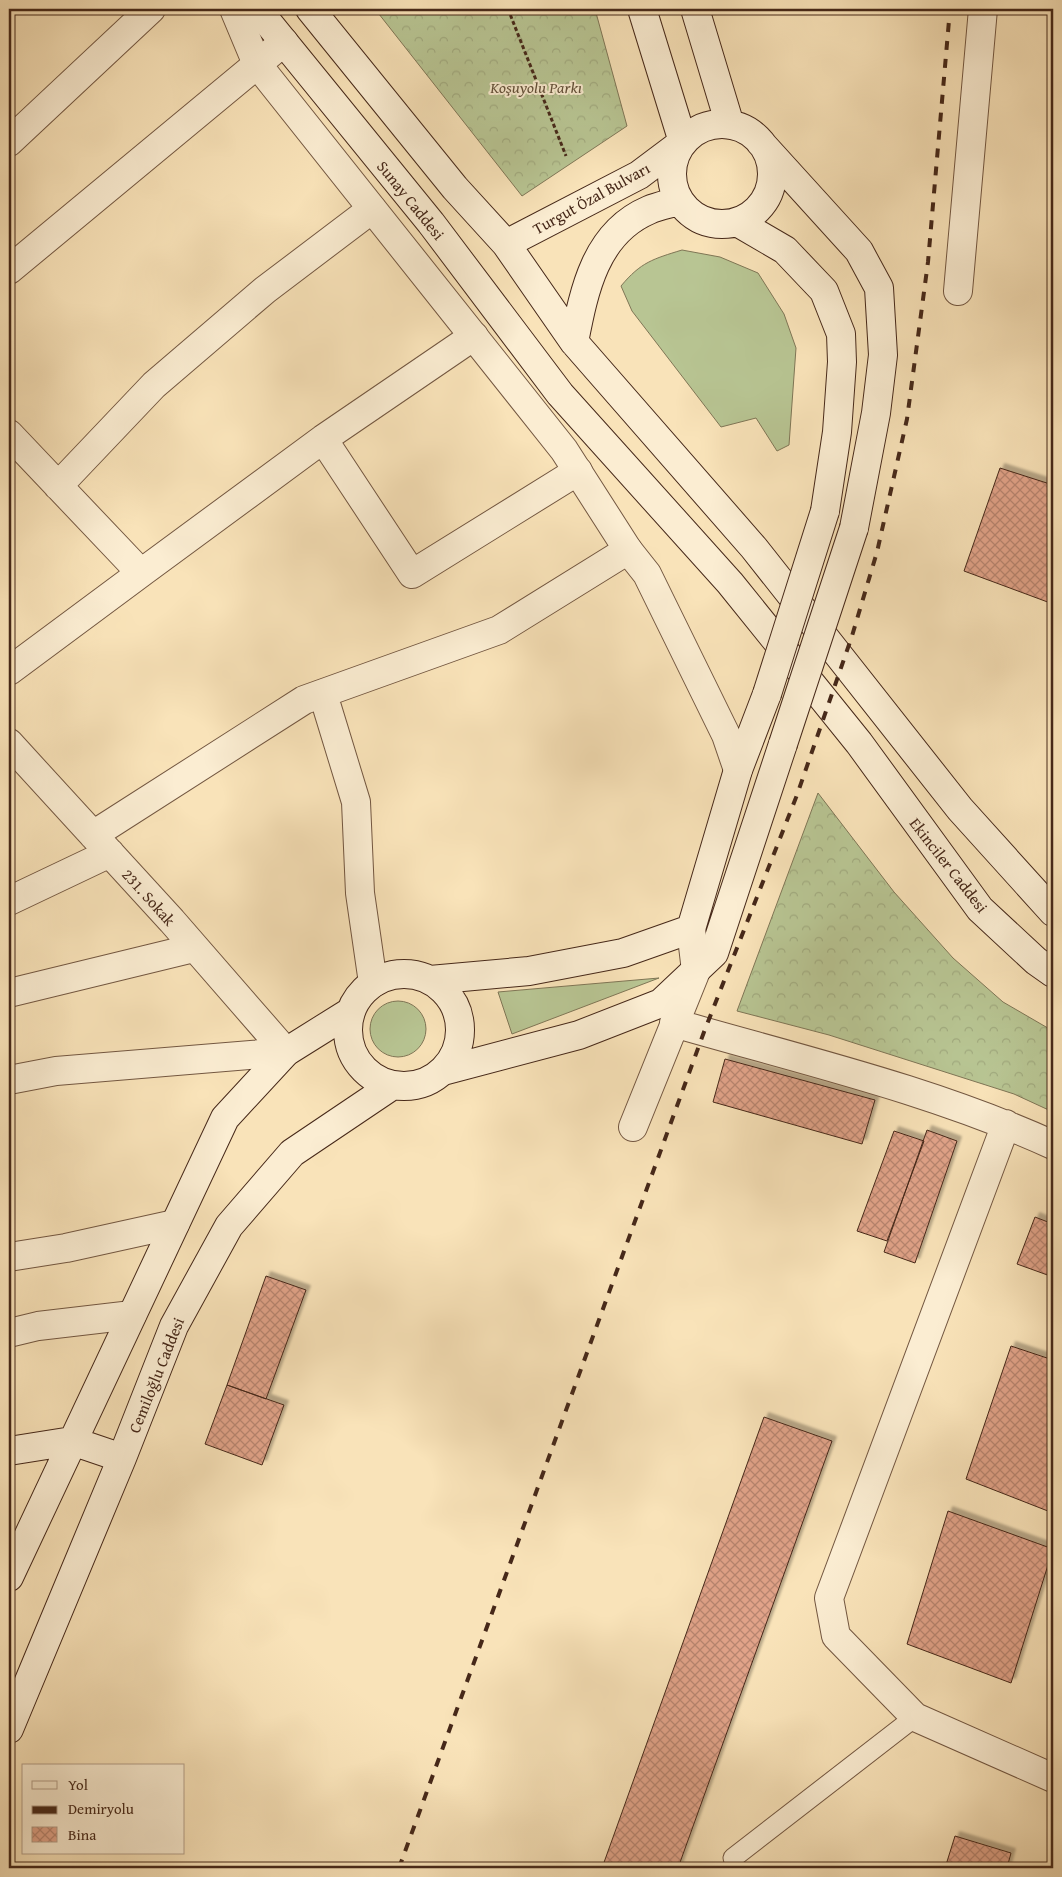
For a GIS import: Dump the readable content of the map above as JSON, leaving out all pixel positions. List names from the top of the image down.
{
  "streets": {
    "main road": [
      "Turgut Özal Bulvarı",
      "Sunay Caddesi",
      "Ekinciler Caddesi",
      "231. Sokak",
      "Cemiloğlu Caddesi"
    ]
  },
  "crossings": [
    ["Sunay Caddesi", "Ekinciler Caddesi"]
  ],
  "parks": ["Koşuyolu Parkı"],
  "legend": ["Yol", "Demiryolu", "Bina"]
}
